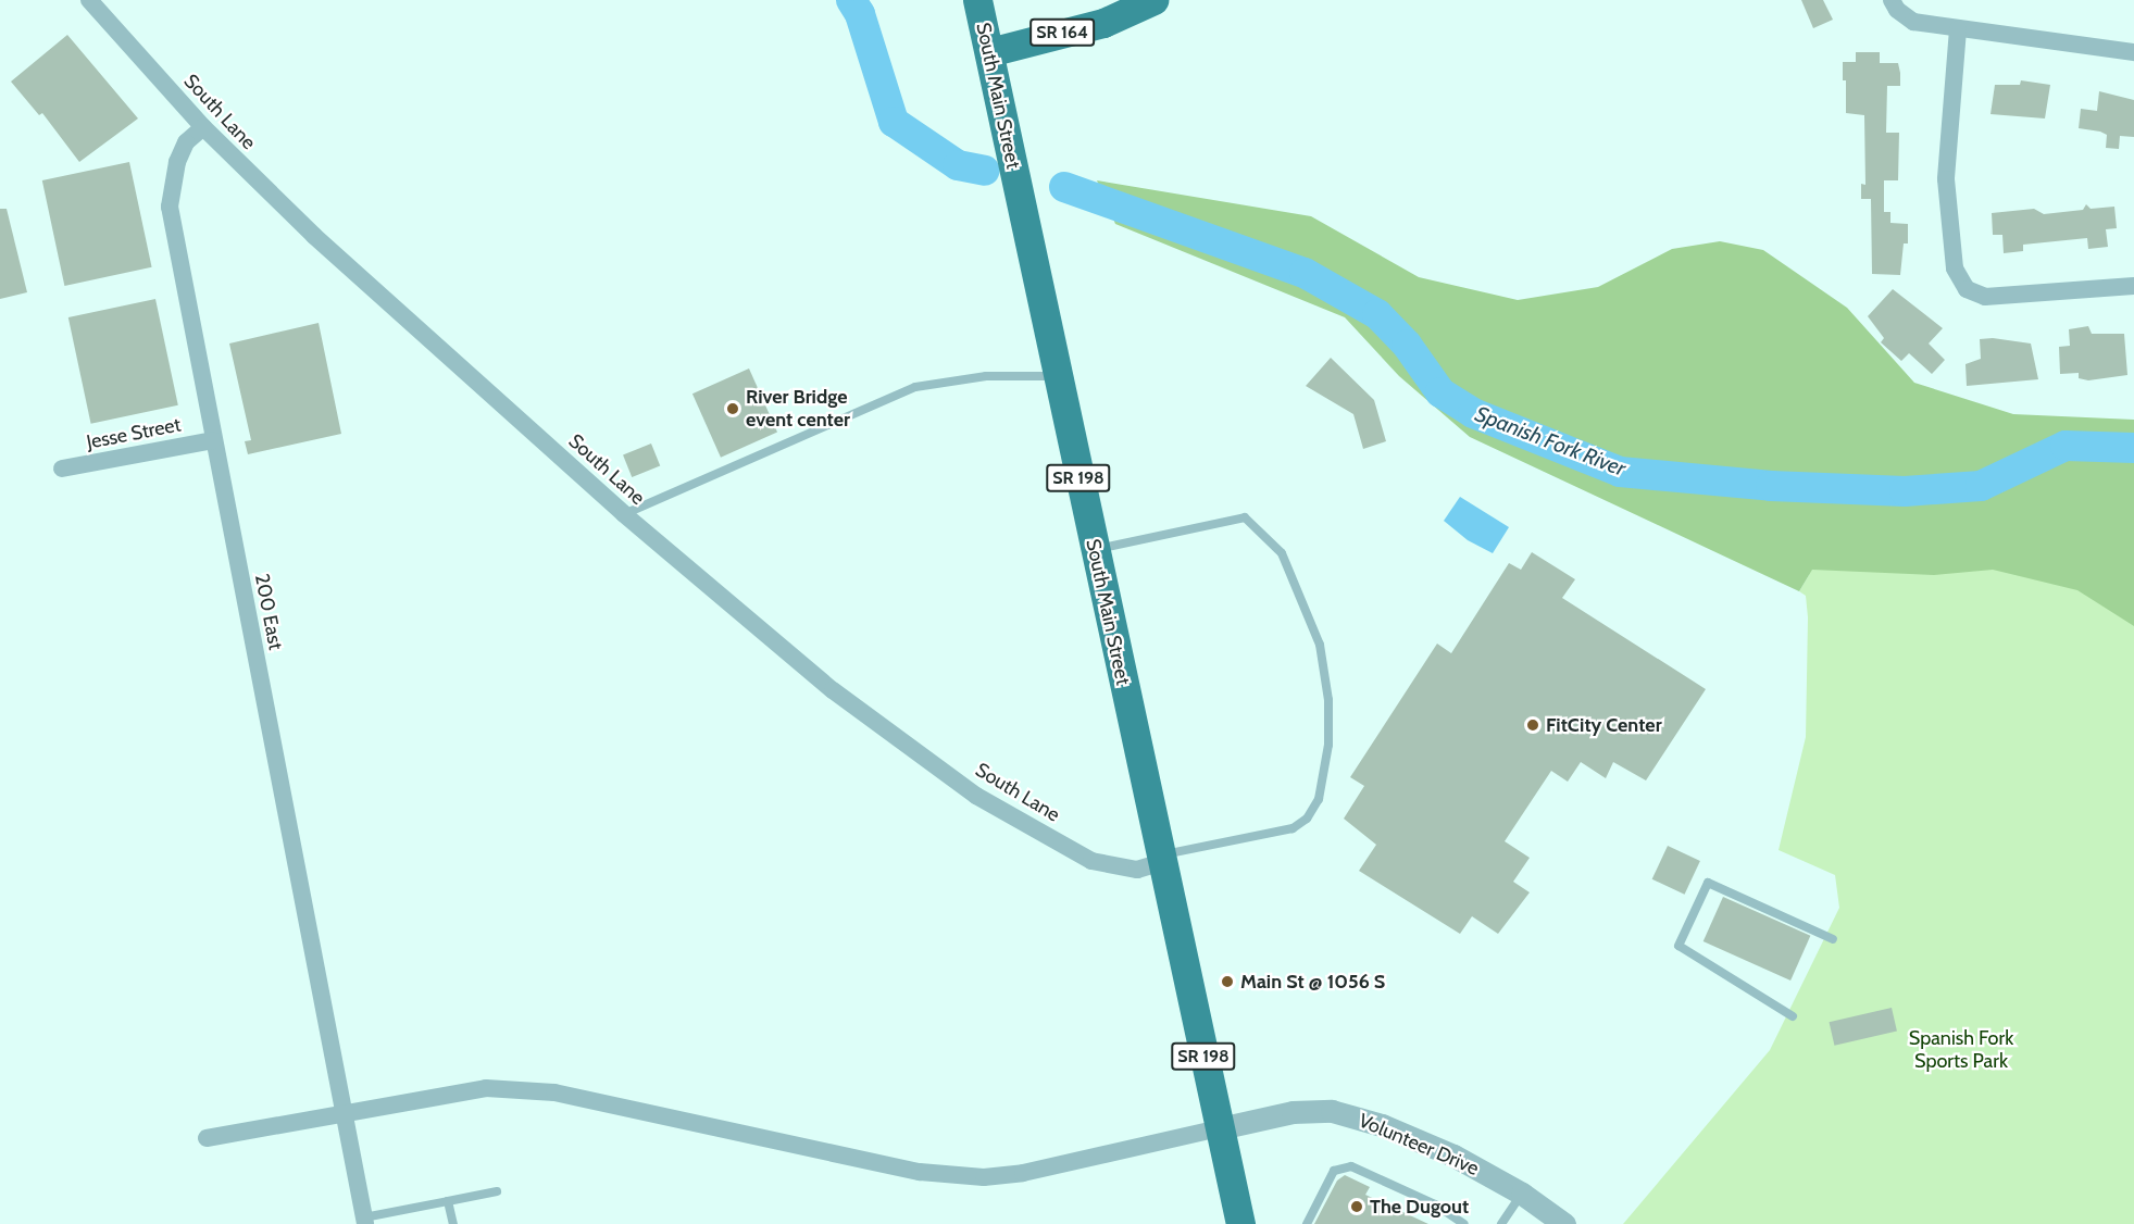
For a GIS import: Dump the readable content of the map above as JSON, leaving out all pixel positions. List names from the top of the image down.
{
  "streets": {
    "main road": ["SR 164", "South Main Street", "SR 198"],
    "street": [
      "South Lane",
      "Jesse Street",
      "200 East",
      "Volunteer Drive"
    ]
  },
  "crossings": [
    ["SR 164", "South Main Street"],
    ["South Main Street", "South Lane"],
    ["South Main Street", "Volunteer Drive"],
    ["South Lane", "200 East"],
    ["Jesse Street", "200 East"]
  ],
  "water": ["Spanish Fork River"],
  "parks": ["Spanish Fork Sports Park"],
  "places": [
    "River Bridge event center",
    "FitCity Center",
    "Main St @ 1056 S",
    "The Dugout"
  ]
}
